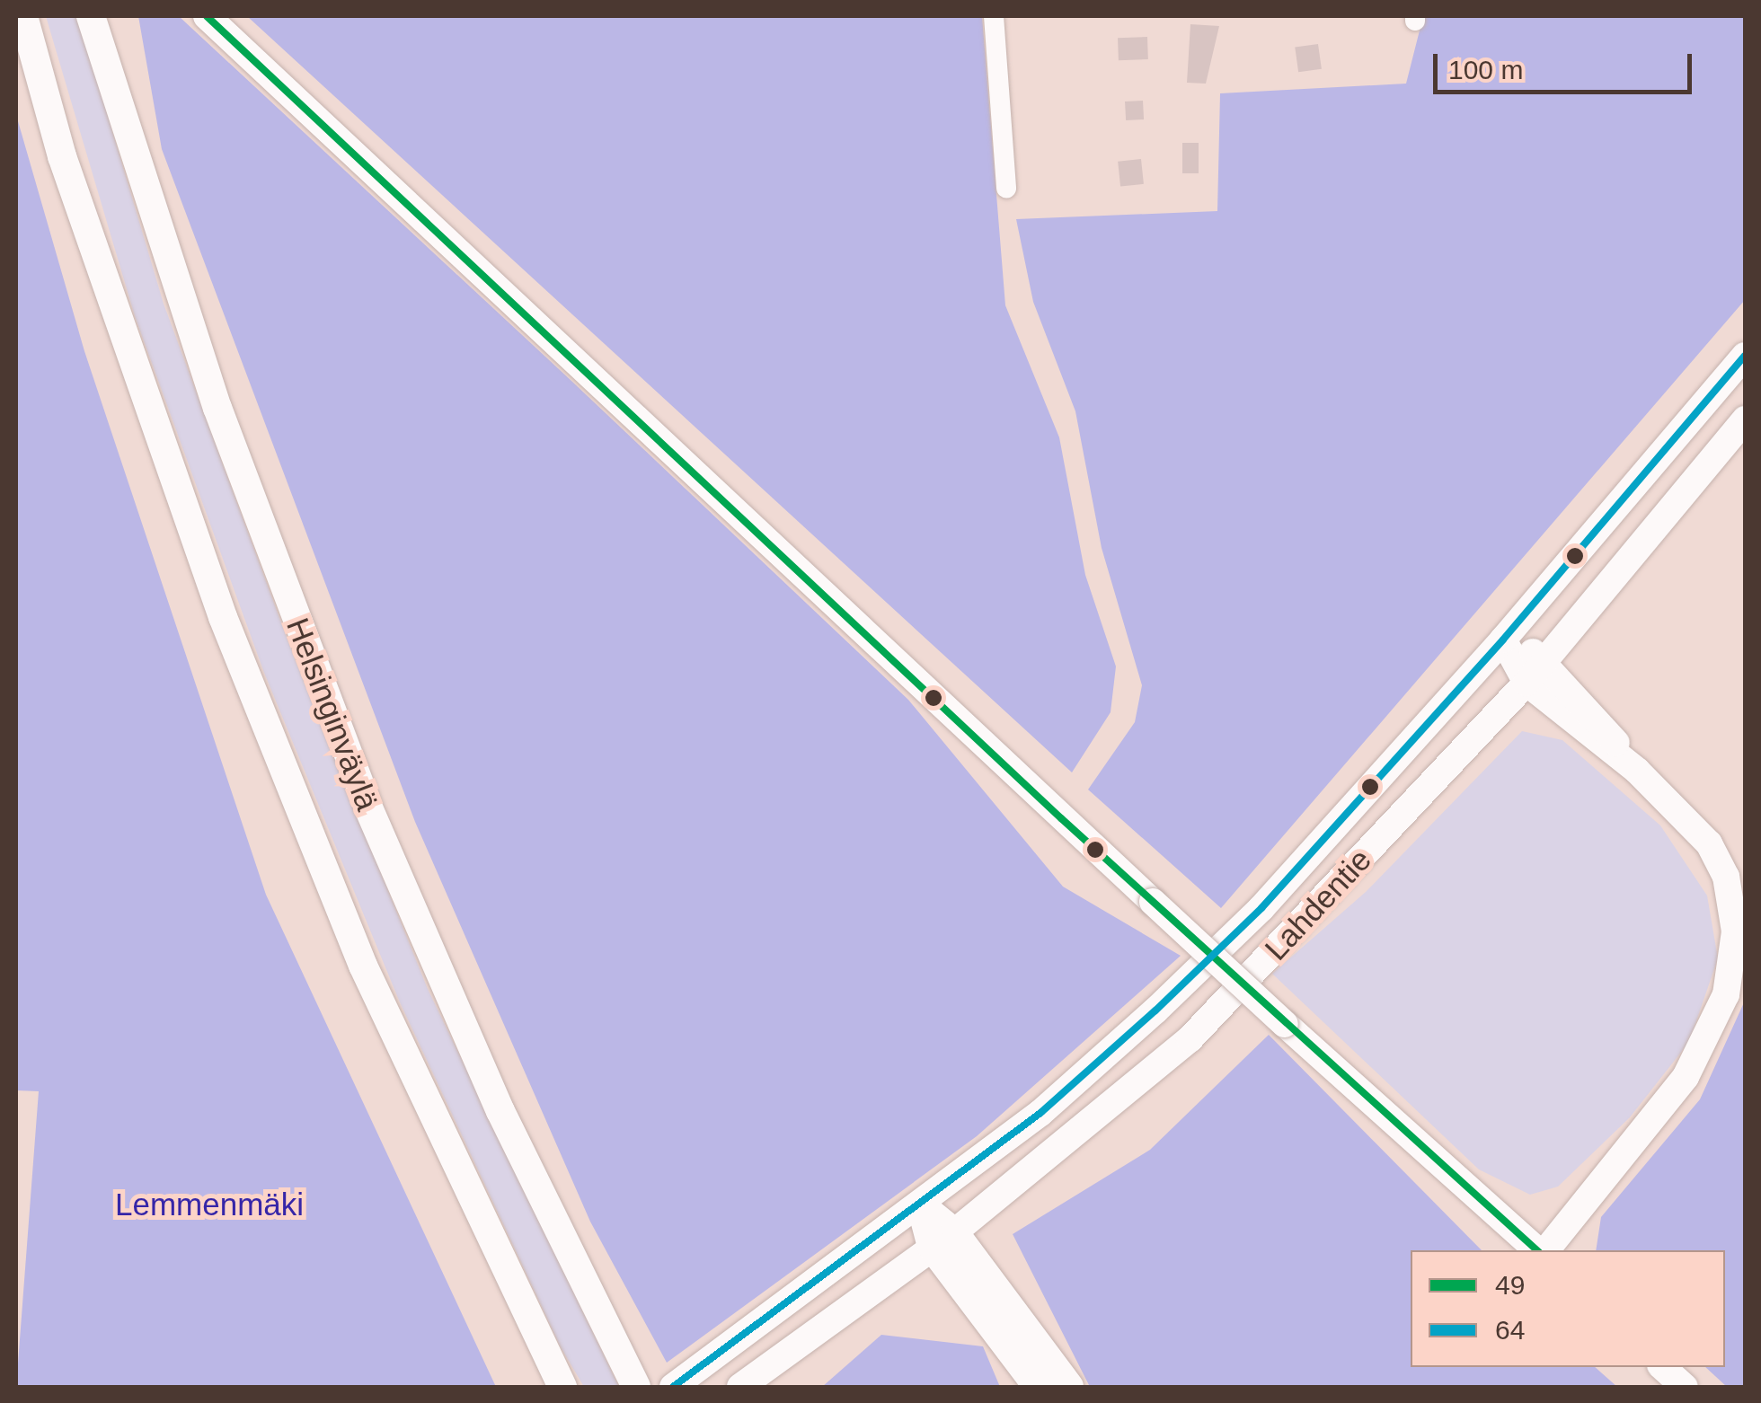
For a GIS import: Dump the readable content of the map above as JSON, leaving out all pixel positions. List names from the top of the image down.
{
  "streets": {
    "highway": ["Helsinginväylä"],
    "main road": ["Lahdentie"]
  },
  "parks": ["Lemmenmäki"],
  "lines": ["transit line 49", "transit line 64"],
  "legend": ["49", "64"],
  "scale_bar": "100 m"
}
